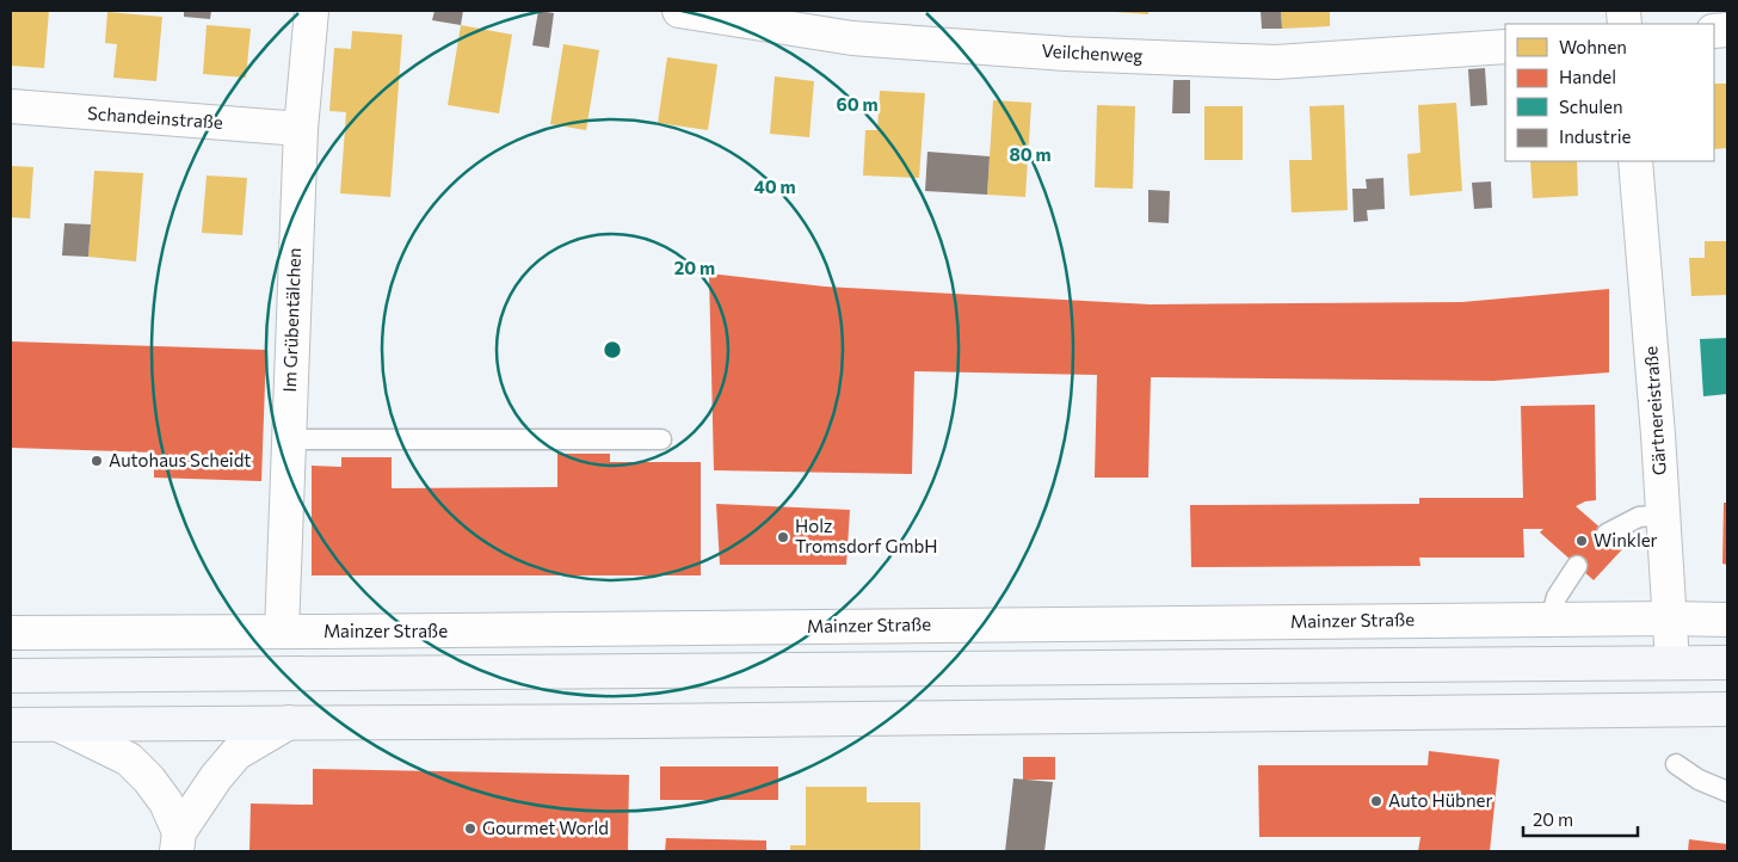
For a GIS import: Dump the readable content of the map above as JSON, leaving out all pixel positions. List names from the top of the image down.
{
  "streets": {
    "street": [
      "Veilchenweg",
      "Schandeinstraße",
      "Im Grübentälchen",
      "Gärtnereistraße",
      "Mainzer Straße"
    ]
  },
  "crossings": [
    ["Schandeinstraße", "Im Grübentälchen"],
    ["Im Grübentälchen", "Mainzer Straße"],
    ["Gärtnereistraße", "Mainzer Straße"]
  ],
  "places": [
    "Autohaus Scheidt",
    "Holz Tromsdorf GmbH",
    "Winkler",
    "Auto Hübner",
    "Gourmet World"
  ],
  "legend": [
    "Wohnen",
    "Handel",
    "Schulen",
    "Industrie"
  ],
  "scale_bar": "20 m",
  "rings": [
    "60 m",
    "80 m",
    "40 m",
    "20 m"
  ]
}
